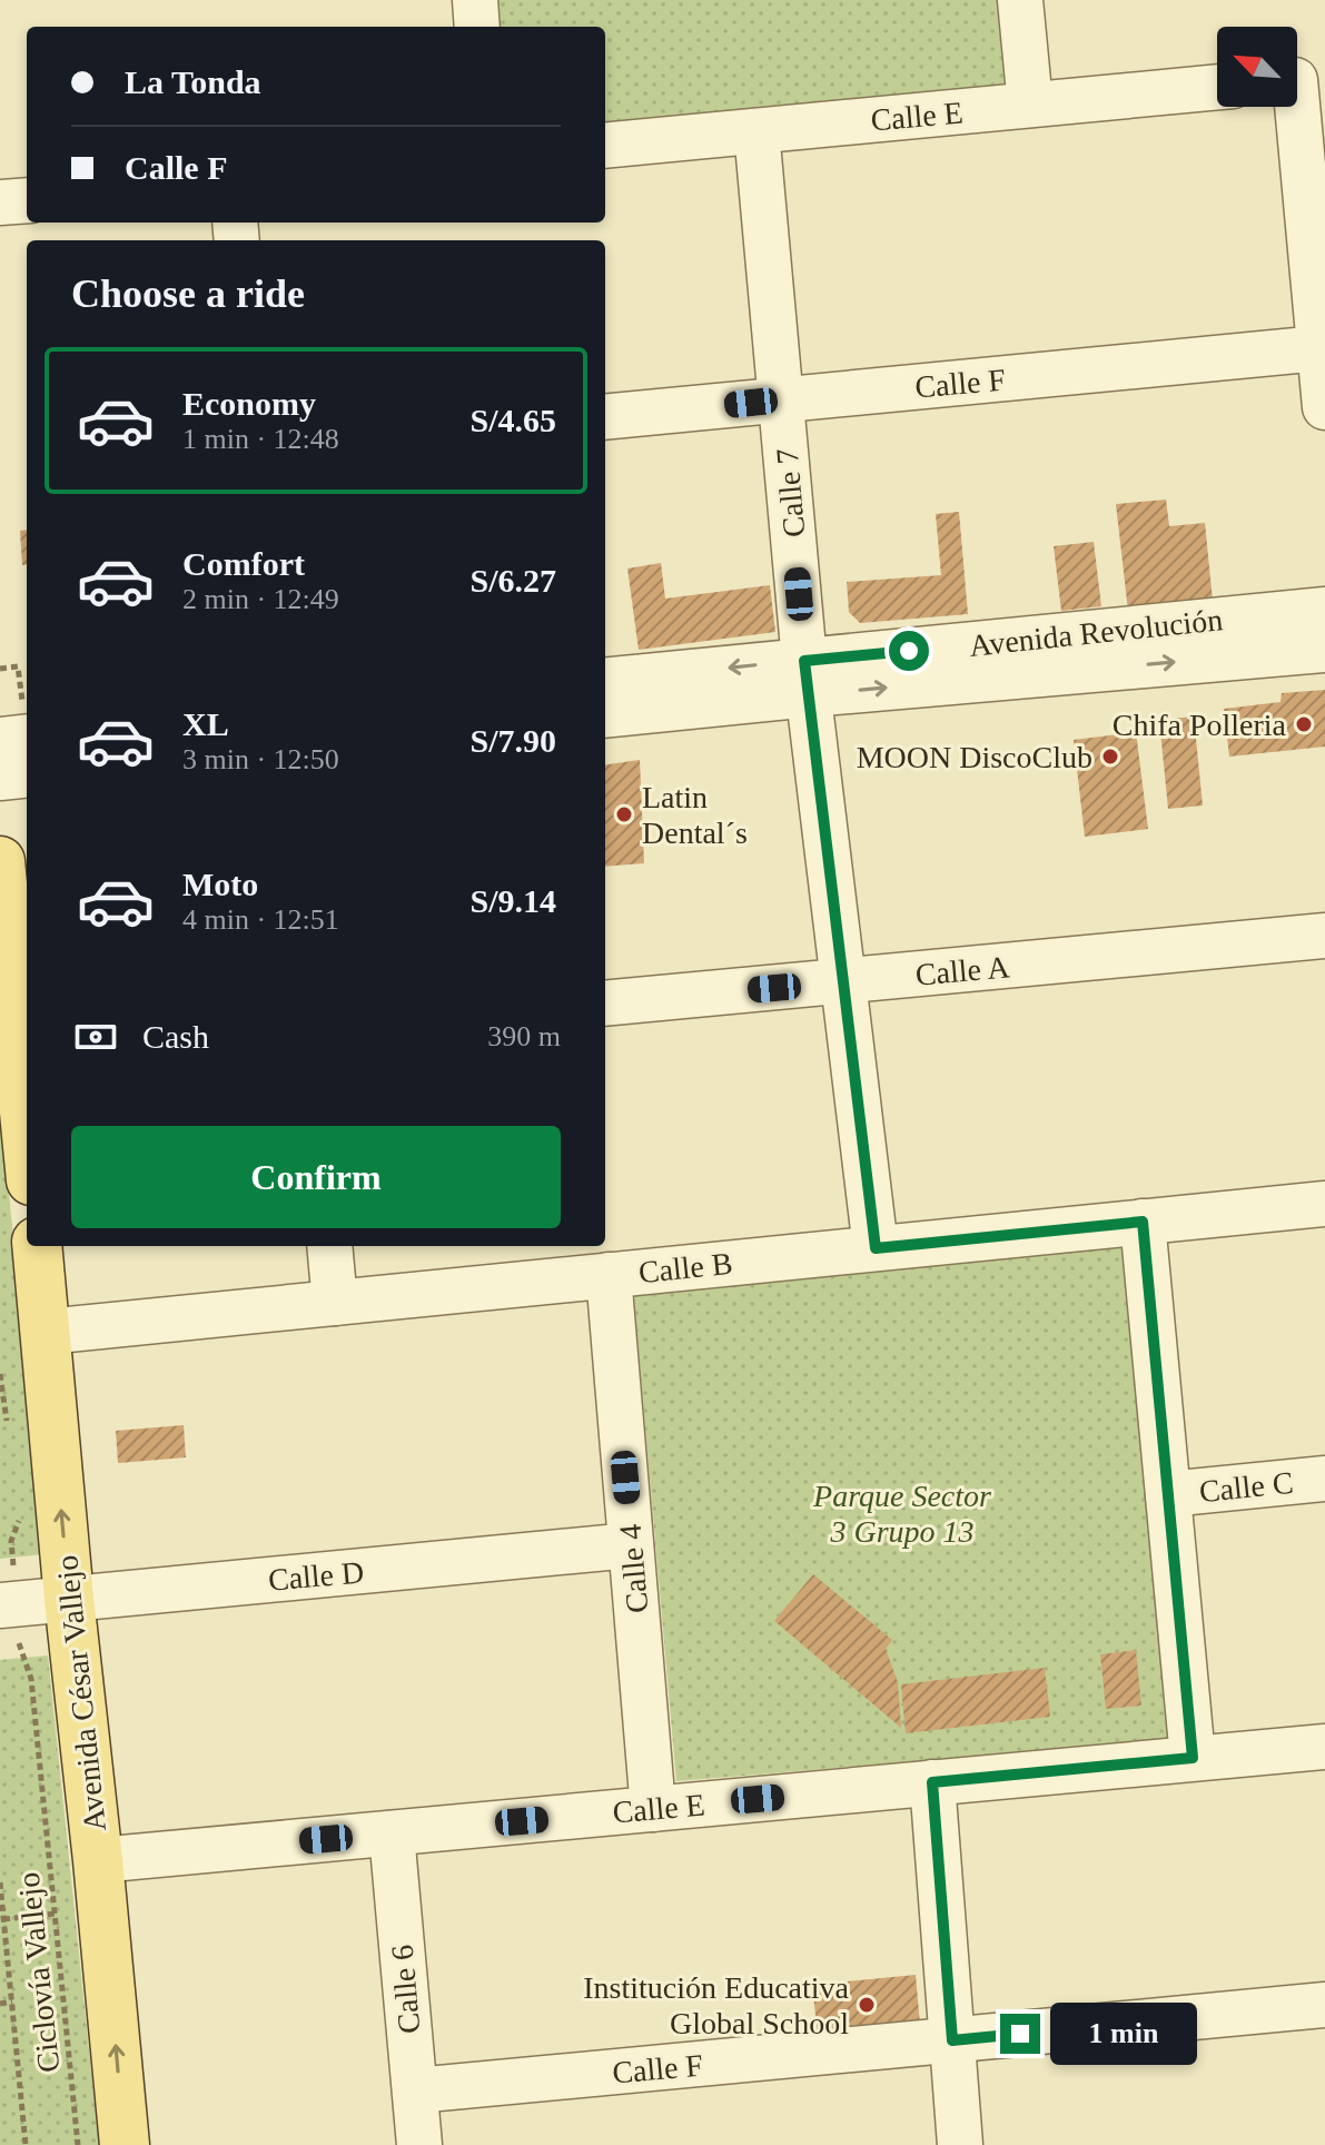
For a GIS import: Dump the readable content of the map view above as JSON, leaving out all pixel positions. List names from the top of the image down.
{
  "streets": {
    "main road": ["Avenida César Vallejo"],
    "street": [
      "Calle E",
      "Calle F",
      "Calle 7",
      "Avenida Revolución",
      "Calle A",
      "Calle B",
      "Calle C",
      "Calle 4",
      "Calle D",
      "Calle 6"
    ],
    "path": ["Ciclovía Vallejo"]
  },
  "crossings": [
    ["Calle E", "Calle 7"],
    ["Calle E", "Calle 4"],
    ["Calle E", "Avenida César Vallejo"],
    ["Calle E", "Calle 6"],
    ["Calle F", "Calle 7"],
    ["Calle F", "Calle 6"],
    ["Calle 7", "Avenida Revolución"],
    ["Calle 7", "Calle A"],
    ["Calle 7", "Calle B"],
    ["Calle B", "Calle 4"],
    ["Calle B", "Avenida César Vallejo"],
    ["Calle 4", "Calle D"],
    ["Calle D", "Avenida César Vallejo"],
    ["Calle D", "Ciclovía Vallejo"]
  ],
  "one_way": ["Avenida César Vallejo"],
  "parks": ["Parque Sector 3 Grupo 13"],
  "places": [
    "Chifa Polleria",
    "MOON DiscoClub",
    "Latin Dental´s",
    "Institución Educativa Global School"
  ],
  "north": "top left",
  "page": {
    "banner": ["La Tonda", "Calle F"],
    "heading": "Choose a ride",
    "list": [
      {
        "name": "Economy",
        "note": "1 min · 12:48",
        "value": "S/4.65"
      },
      {
        "name": "Comfort",
        "note": "2 min · 12:49",
        "value": "S/6.27"
      },
      {
        "name": "XL",
        "note": "3 min · 12:50",
        "value": "S/7.90"
      },
      {
        "name": "Moto",
        "note": "4 min · 12:51",
        "value": "S/9.14"
      }
    ],
    "pay": ["Cash", "390 m"],
    "buttons": "Confirm",
    "bubble": "1 min"
  }
}
